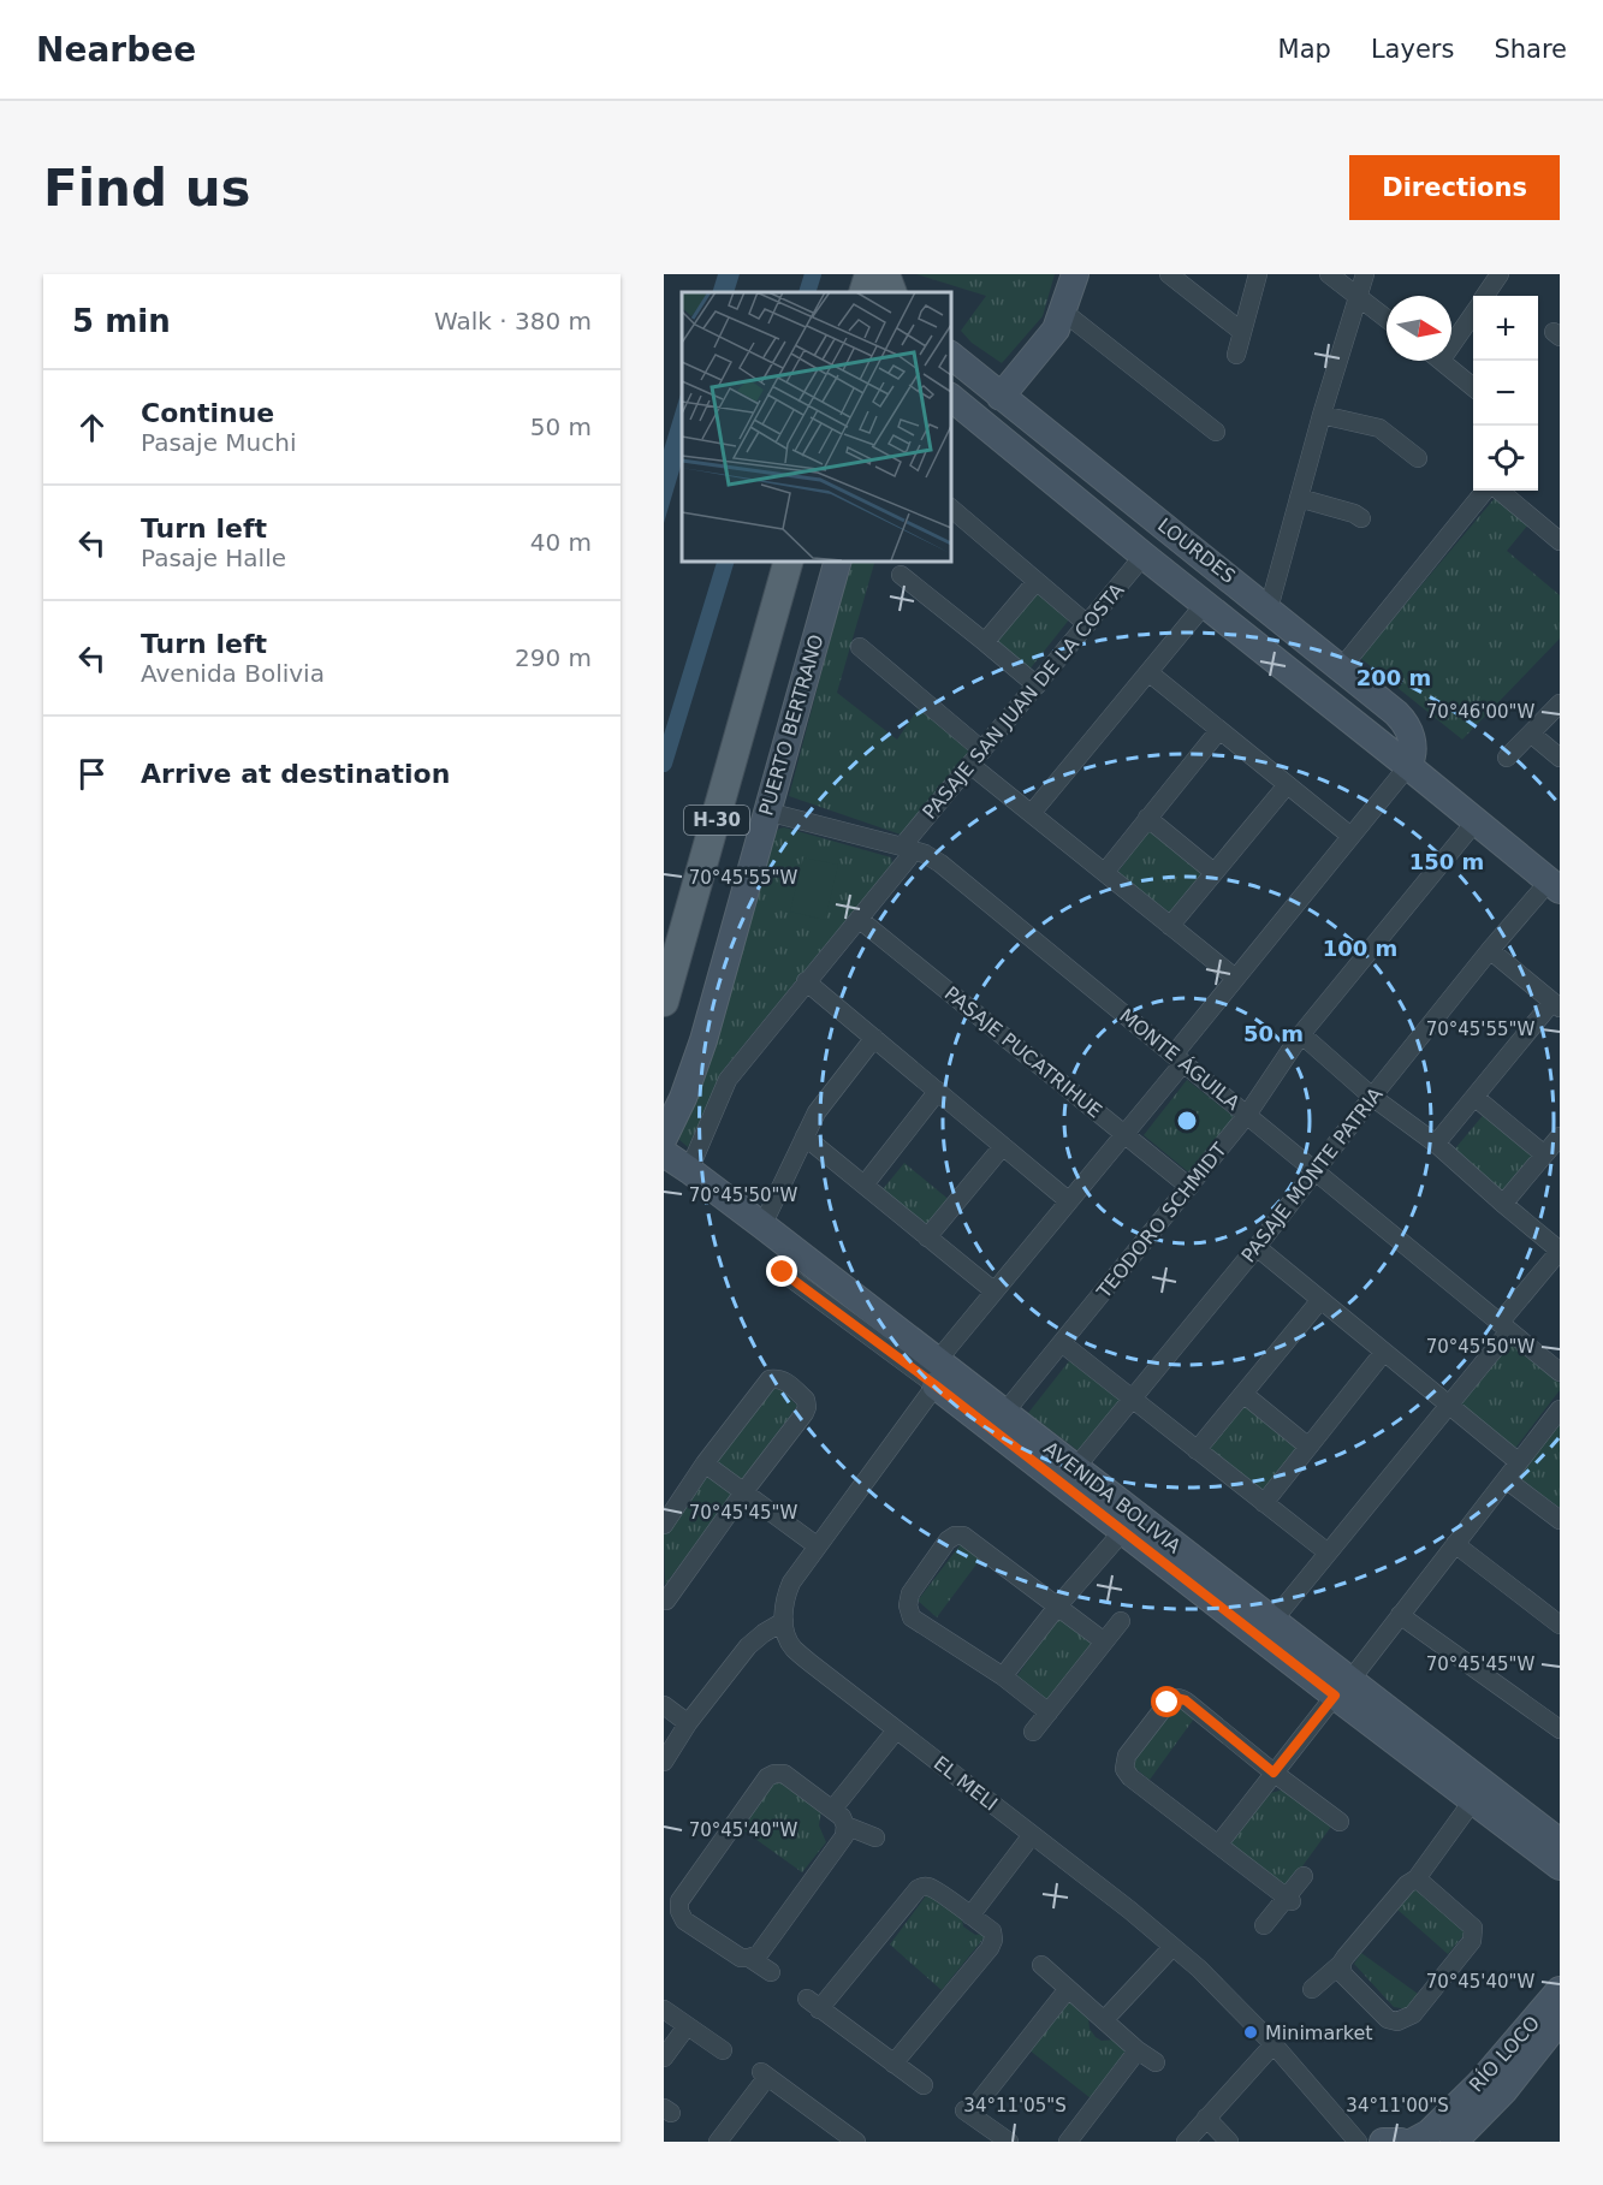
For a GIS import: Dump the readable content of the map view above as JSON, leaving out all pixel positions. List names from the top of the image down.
{
  "streets": {
    "main road": ["H-30"],
    "street": [
      "LOURDES",
      "PASAJE SAN JUAN DE LA COSTA",
      "PUERTO BERTRANO",
      "PASAJE PUCATRIHUE",
      "MONTE ÁGUILA",
      "PASAJE MONTE PATRIA",
      "TEODORO SCHMIDT",
      "AVENIDA BOLIVIA",
      "EL MELI",
      "RÍO LOCO"
    ]
  },
  "crossings": [
    ["LOURDES", "PASAJE SAN JUAN DE LA COSTA"],
    ["LOURDES", "PASAJE MONTE PATRIA"],
    ["LOURDES", "TEODORO SCHMIDT"],
    ["PASAJE SAN JUAN DE LA COSTA", "PASAJE PUCATRIHUE"],
    ["PASAJE SAN JUAN DE LA COSTA", "MONTE ÁGUILA"],
    ["PASAJE SAN JUAN DE LA COSTA", "AVENIDA BOLIVIA"],
    ["PUERTO BERTRANO", "MONTE ÁGUILA"],
    ["PASAJE PUCATRIHUE", "TEODORO SCHMIDT"],
    ["MONTE ÁGUILA", "PASAJE MONTE PATRIA"],
    ["MONTE ÁGUILA", "TEODORO SCHMIDT"],
    ["PASAJE MONTE PATRIA", "AVENIDA BOLIVIA"],
    ["TEODORO SCHMIDT", "AVENIDA BOLIVIA"]
  ],
  "places": ["Minimarket"],
  "north": "right",
  "page": {
    "header": "Nearbee",
    "nav": ["Map", "Layers", "Share"],
    "buttons": "Directions",
    "title": "Find us",
    "heading": ["5 min", "Walk · 380 m"],
    "map_buttons": ["+", "−"],
    "list": [
      ["Continue", "Pasaje Muchi", "50 m"],
      ["Turn left", "Pasaje Halle", "40 m"],
      ["Turn left", "Avenida Bolivia", "290 m"],
      "Arrive at destination"
    ]
  },
  "coordinates": [
    "70°46'00\"W",
    "70°45'55\"W",
    "70°45'50\"W",
    "70°45'45\"W",
    "70°45'40\"W",
    "34°11'05\"S",
    "34°11'00\"S"
  ],
  "rings": [
    "200 m",
    "150 m",
    "100 m",
    "50 m"
  ]
}
